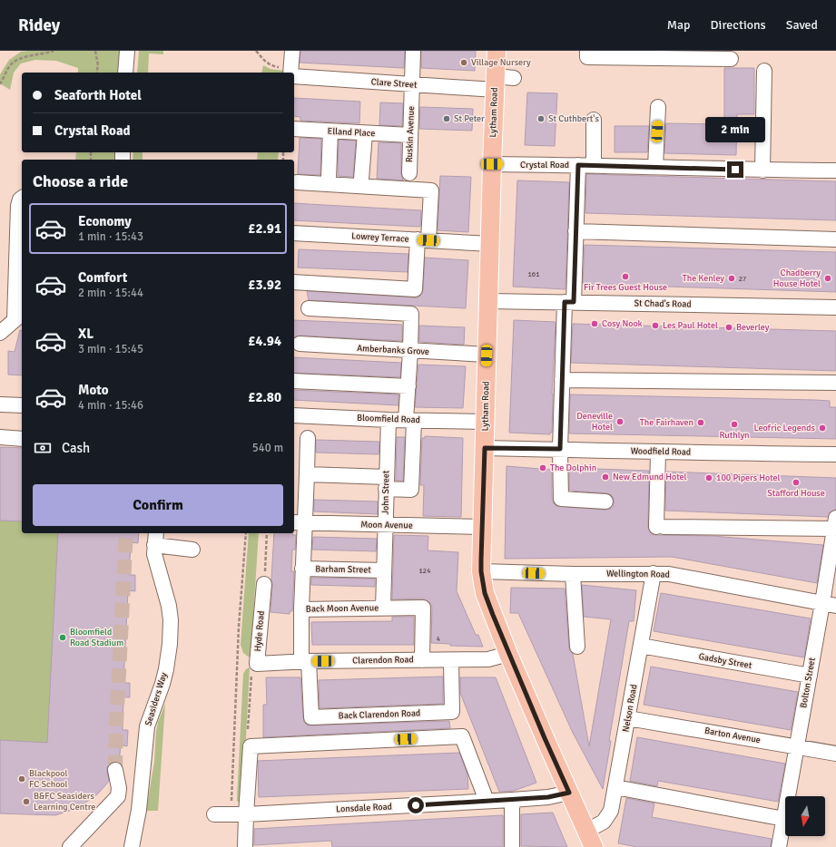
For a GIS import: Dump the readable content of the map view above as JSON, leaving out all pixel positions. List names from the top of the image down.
{
  "streets": {
    "main road": ["Lytham Road"],
    "street": [
      "Clare Street",
      "Elland Place",
      "Ruskin Avenue",
      "Crystal Road",
      "Lowrey Terrace",
      "St Chad's Road",
      "Amberbanks Grove",
      "Bloomfield Road",
      "Woodfield Road",
      "John Street",
      "Moon Avenue",
      "Barham Street",
      "Wellington Road",
      "Back Moon Avenue",
      "Hyde Road",
      "Clarendon Road",
      "Gadsby Street",
      "Bolton Street",
      "Seasiders Way",
      "Nelson Road",
      "Back Clarendon Road",
      "Barton Avenue",
      "Lonsdale Road"
    ]
  },
  "crossings": [
    ["Clare Street", "Lytham Road"],
    ["Clare Street", "Ruskin Avenue"],
    ["Lytham Road", "Crystal Road"],
    ["Lytham Road", "Lowrey Terrace"],
    ["Lytham Road", "St Chad's Road"],
    ["Lytham Road", "Amberbanks Grove"],
    ["Lytham Road", "Bloomfield Road"],
    ["Lytham Road", "Woodfield Road"],
    ["Lytham Road", "Moon Avenue"],
    ["Lytham Road", "Wellington Road"],
    ["Lytham Road", "Clarendon Road"],
    ["Lytham Road", "Nelson Road"],
    ["Lytham Road", "Lonsdale Road"],
    ["Elland Place", "Ruskin Avenue"],
    ["Bloomfield Road", "John Street"],
    ["John Street", "Moon Avenue"],
    ["John Street", "Barham Street"],
    ["John Street", "Back Moon Avenue"],
    ["Wellington Road", "Bolton Street"],
    ["Wellington Road", "Nelson Road"],
    ["Back Moon Avenue", "Clarendon Road"],
    ["Hyde Road", "Clarendon Road"],
    ["Clarendon Road", "Back Clarendon Road"],
    ["Gadsby Street", "Bolton Street"],
    ["Gadsby Street", "Nelson Road"],
    ["Bolton Street", "Barton Avenue"],
    ["Nelson Road", "Barton Avenue"]
  ],
  "places": [
    "Village Nursery",
    "St Peter",
    "St Cuthbert's",
    "Fir Trees Guest House",
    "The Kenley",
    "Chadberry House Hotel",
    "Cosy Nook",
    "Les Paul Hotel",
    "Beverley",
    "Deneville Hotel",
    "The Fairhaven",
    "Ruthlyn",
    "Leofric Legends",
    "The Dolphin",
    "New Edmund Hotel",
    "100 Pipers Hotel",
    "Stafford House",
    "Bloomfield Road Stadium",
    "Blackpool FC School",
    "B&FC Seasiders Learning Centre"
  ],
  "house_numbers": [
    "161",
    "27",
    "124",
    "4"
  ],
  "north": "bottom",
  "page": {
    "header": "Ridey",
    "nav": ["Map", "Directions", "Saved"],
    "banner": ["Seaforth Hotel", "Crystal Road"],
    "bubble": "2 min",
    "heading": "Choose a ride",
    "list": [
      {
        "name": "Economy",
        "note": "1 min · 15:43",
        "value": "£2.91"
      },
      {
        "name": "Comfort",
        "note": "2 min · 15:44",
        "value": "£3.92"
      },
      {
        "name": "XL",
        "note": "3 min · 15:45",
        "value": "£4.94"
      },
      {
        "name": "Moto",
        "note": "4 min · 15:46",
        "value": "£2.80"
      }
    ],
    "pay": ["Cash", "540 m"],
    "buttons": "Confirm"
  }
}
